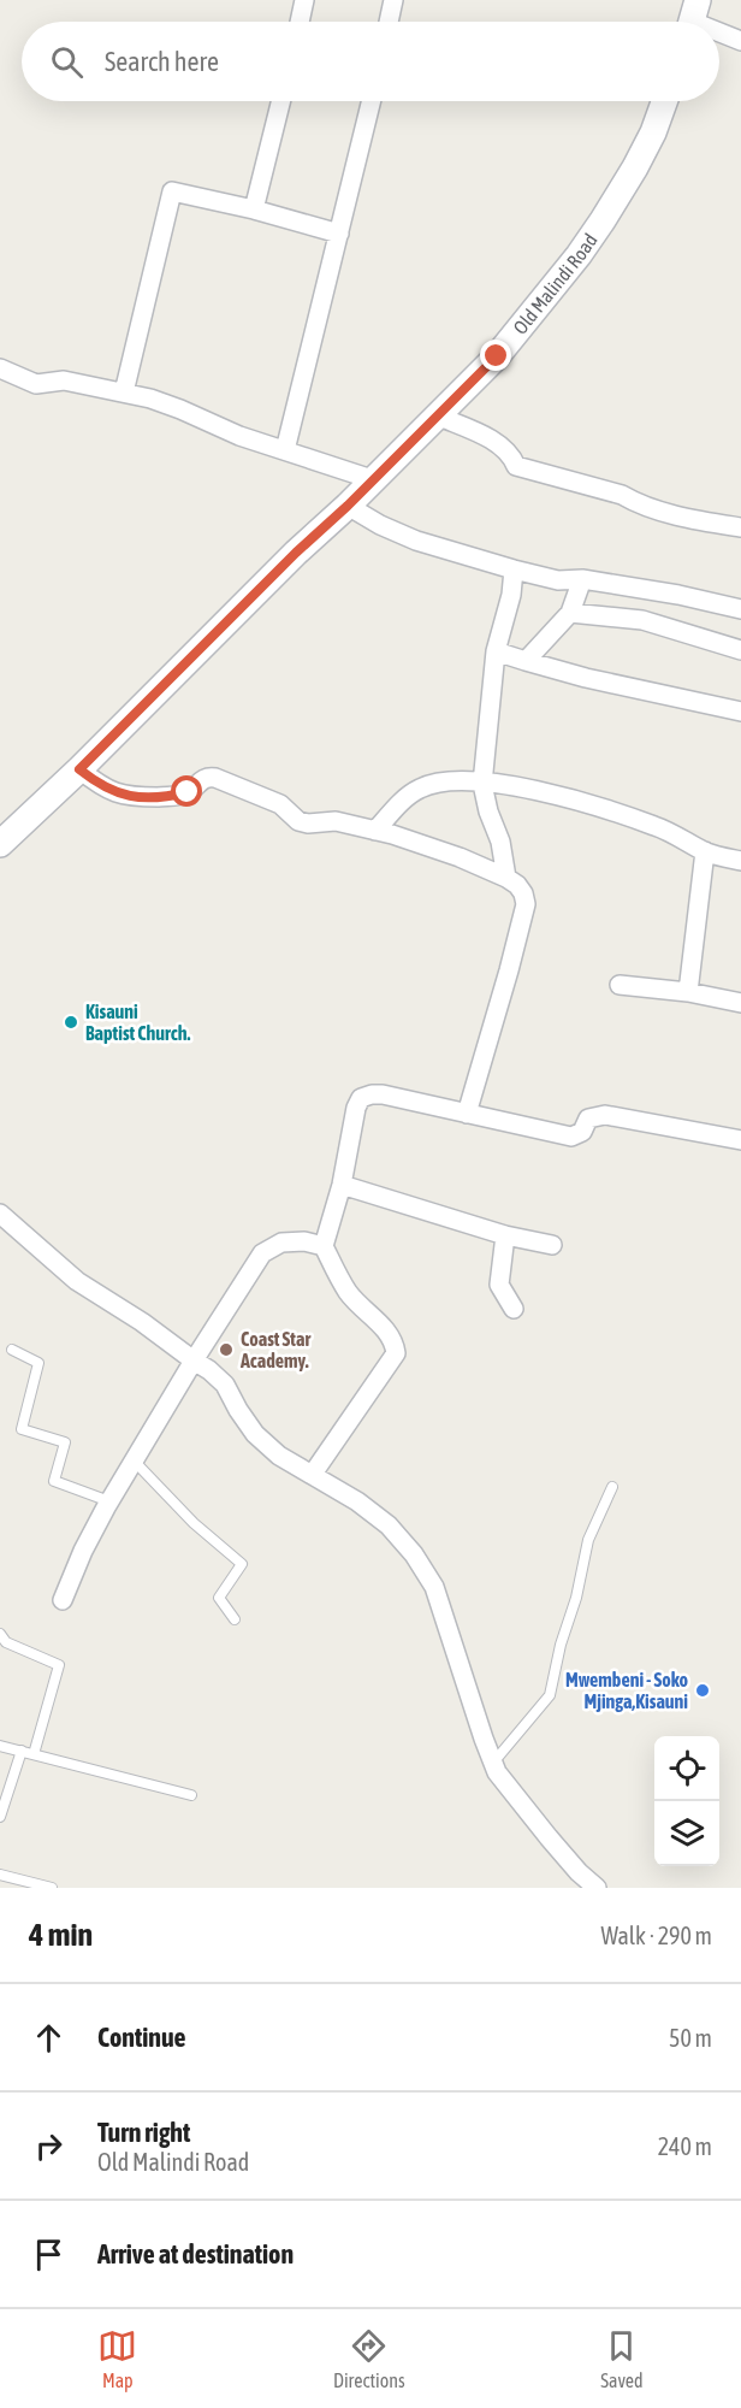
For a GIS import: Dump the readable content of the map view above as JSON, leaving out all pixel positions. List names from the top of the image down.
{
  "streets": {
    "main road": ["Old Malindi Road"]
  },
  "places": ["Kisauni Baptist Church.", "Coast Star Academy.", "Mwembeni - Soko Mjinga,Kisauni"],
  "page": {
    "search": "Search here",
    "heading": ["4 min", "Walk · 290 m"],
    "list": [
      ["Continue", "50 m"],
      ["Turn right", "Old Malindi Road", "240 m"],
      "Arrive at destination"
    ],
    "nav": ["Map", "Directions", "Saved"]
  }
}
